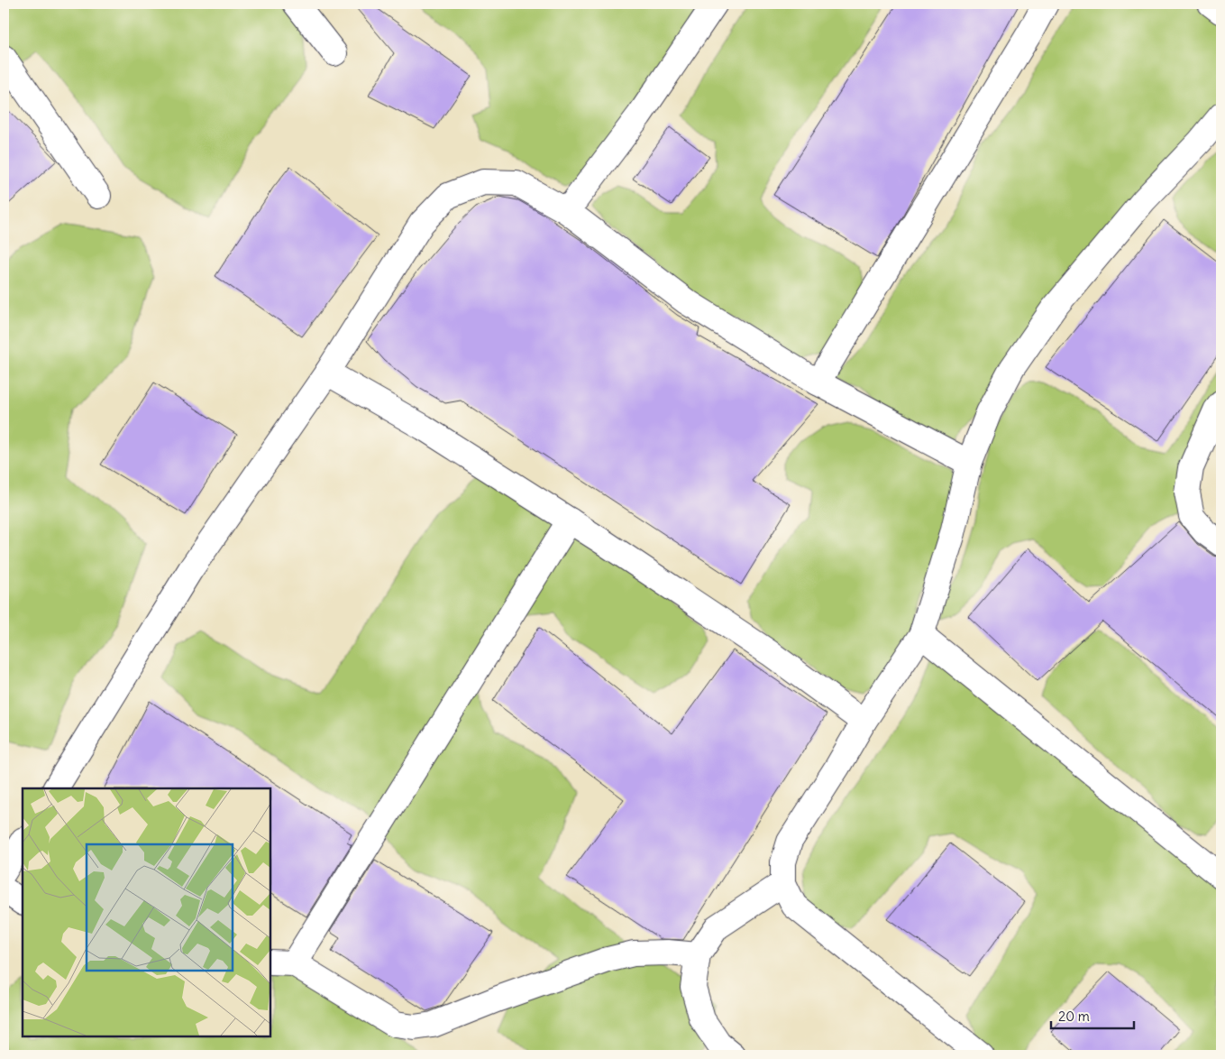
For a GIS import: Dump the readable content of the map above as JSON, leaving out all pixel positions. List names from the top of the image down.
{
  "scale_bar": "20 m"
}
